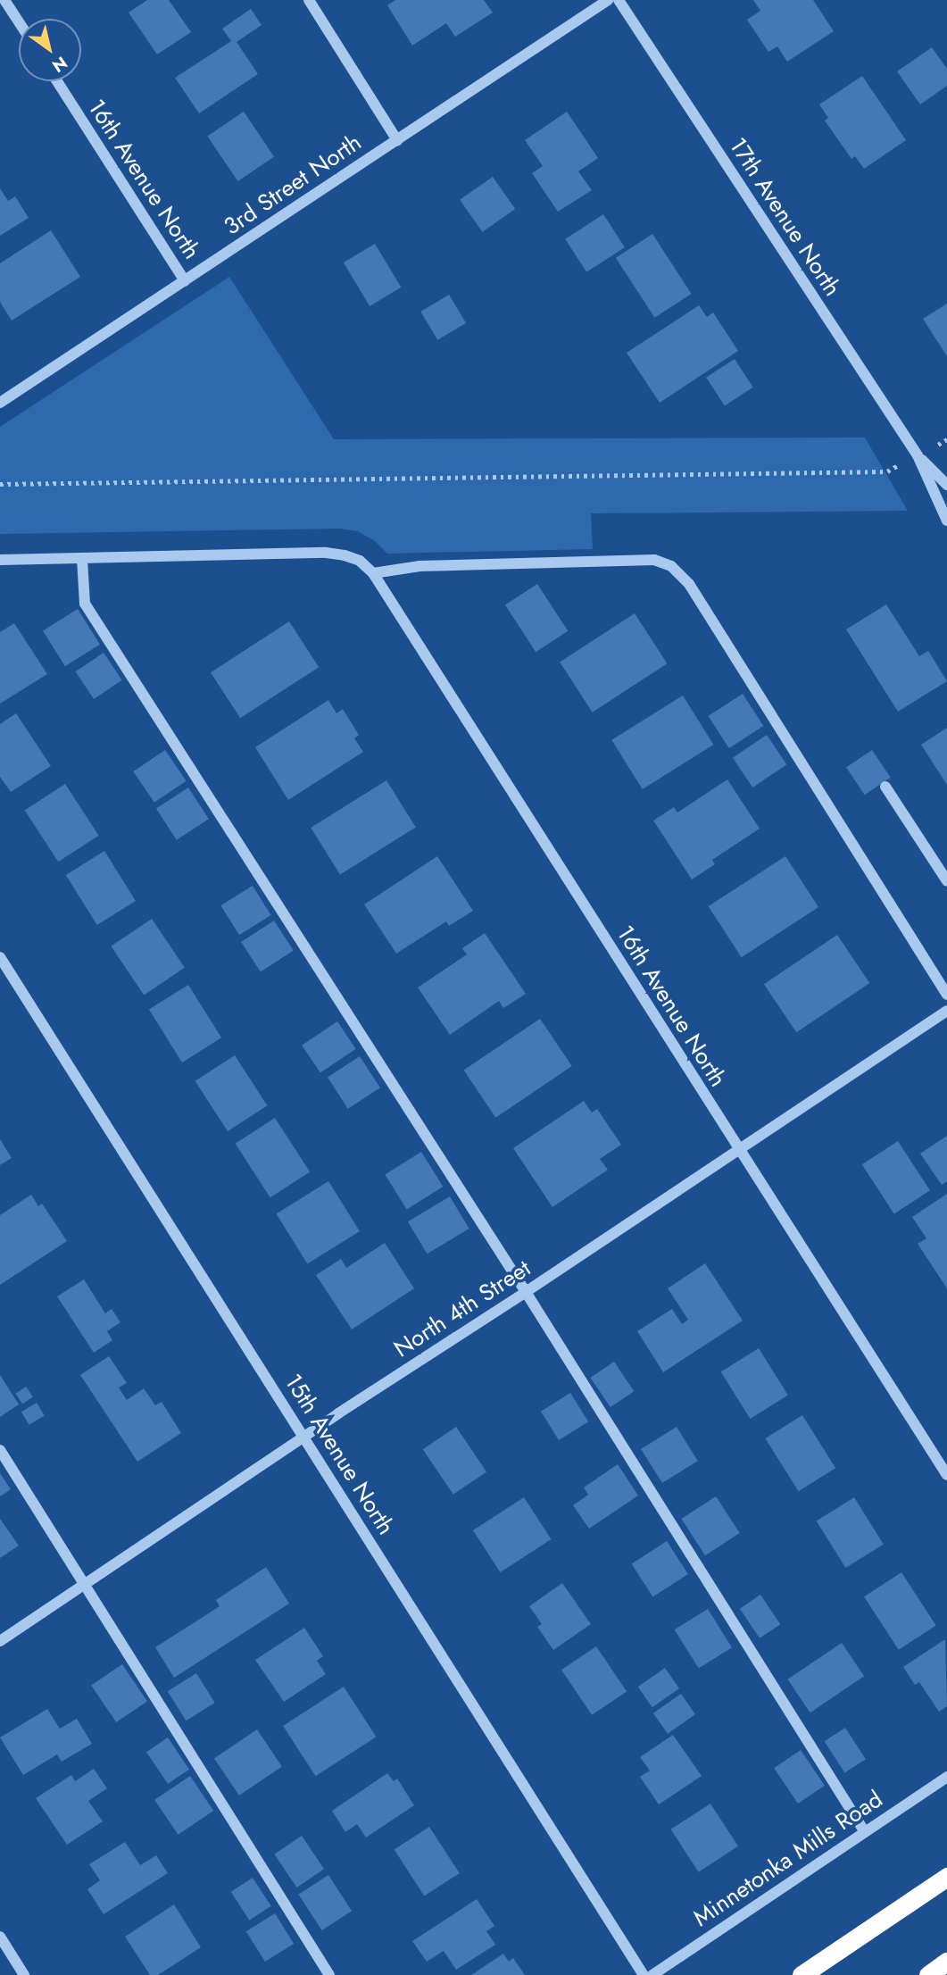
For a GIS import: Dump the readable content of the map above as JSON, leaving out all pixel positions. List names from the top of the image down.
{
  "streets": {
    "street": [
      "16th Avenue North",
      "3rd Street North",
      "17th Avenue North",
      "North 4th Street",
      "15th Avenue North",
      "Minnetonka Mills Road"
    ]
  },
  "crossings": [
    ["16th Avenue North", "3rd Street North"],
    ["16th Avenue North", "North 4th Street"],
    ["North 4th Street", "15th Avenue North"]
  ],
  "north": "bottom right"
}
